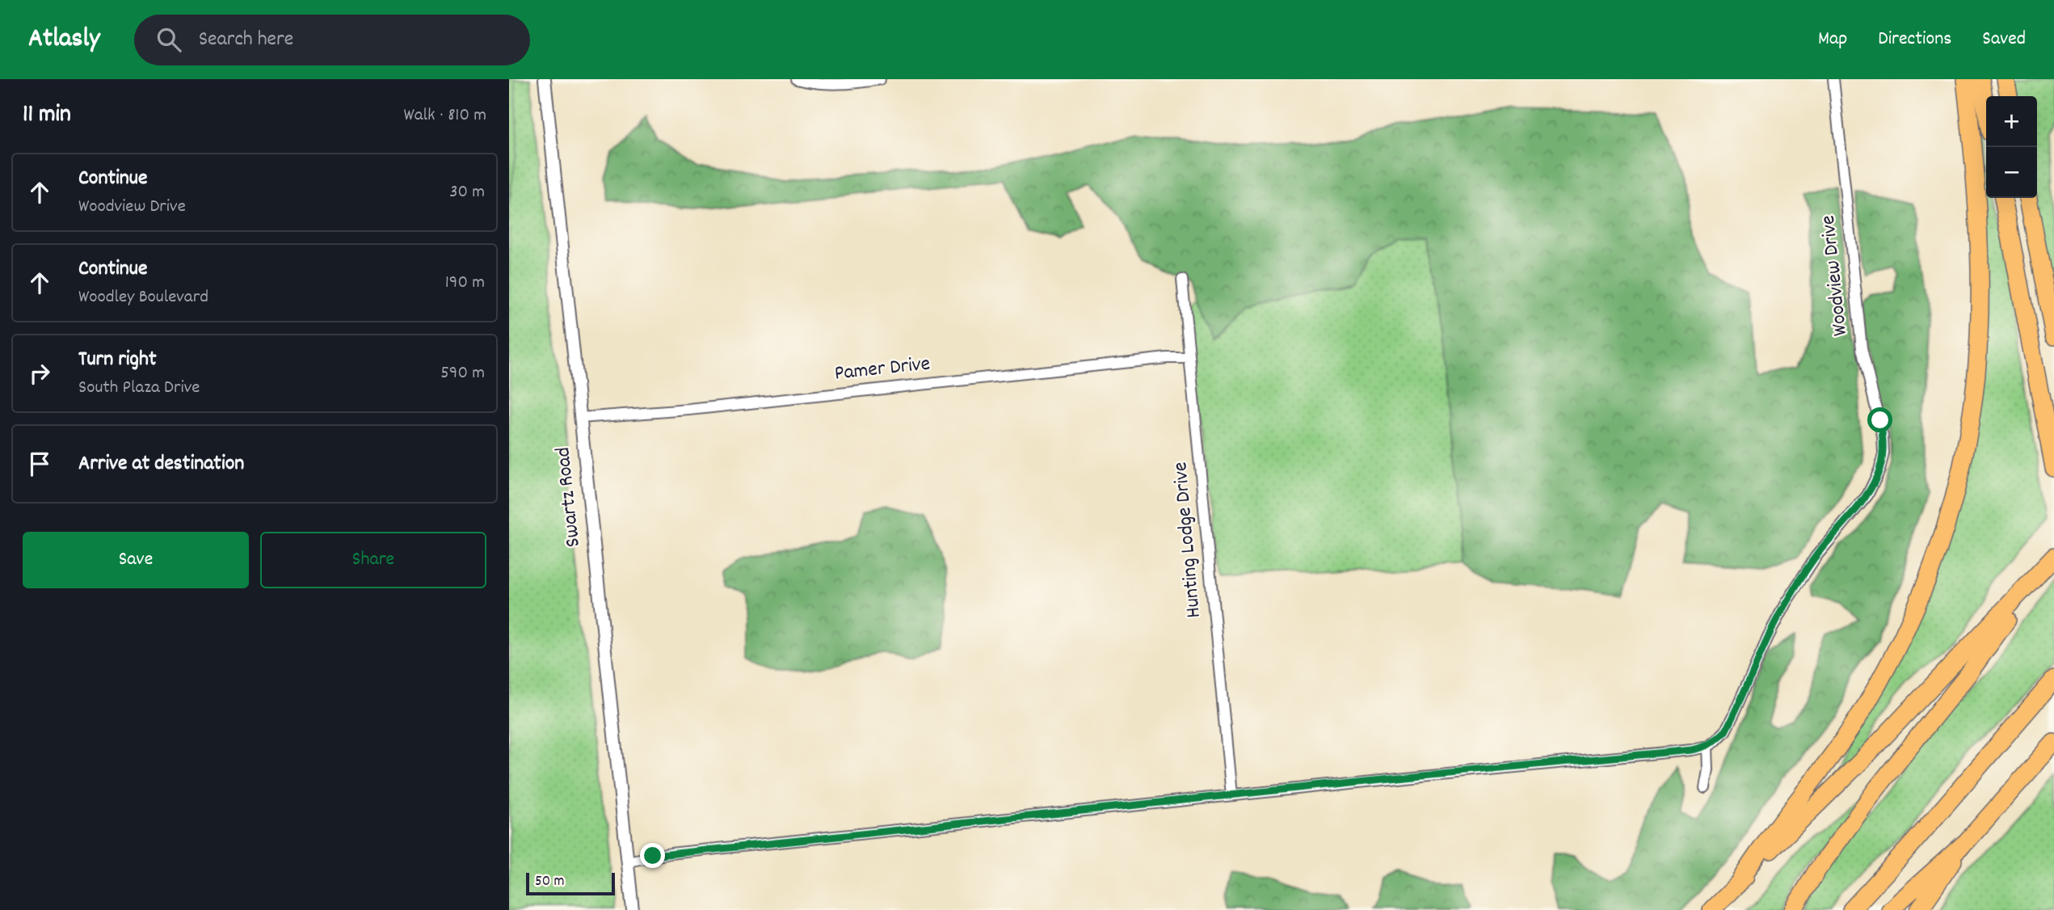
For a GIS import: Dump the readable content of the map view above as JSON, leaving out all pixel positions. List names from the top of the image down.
{
  "streets": {
    "street": [
      "Woodview Drive",
      "Pamer Drive",
      "Swartz Road",
      "Hunting Lodge Drive"
    ]
  },
  "crossings": [
    ["Pamer Drive", "Swartz Road"],
    ["Pamer Drive", "Hunting Lodge Drive"]
  ],
  "scale_bar": "50 m",
  "page": {
    "header": "Atlasly",
    "search": "Search here",
    "nav": ["Map", "Directions", "Saved"],
    "heading": ["11 min", "Walk · 810 m"],
    "map_buttons": ["+", "−"],
    "list": [
      ["Continue", "Woodview Drive", "30 m"],
      ["Continue", "Woodley Boulevard", "190 m"],
      ["Turn right", "South Plaza Drive", "590 m"],
      "Arrive at destination"
    ],
    "buttons": ["Save", "Share"],
    "scale": "50 m"
  }
}
